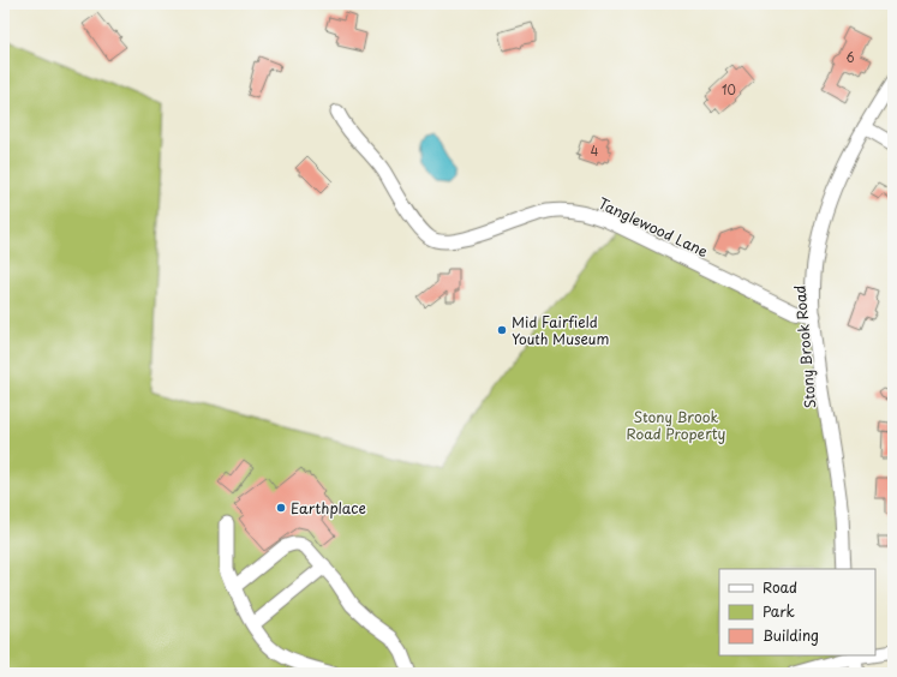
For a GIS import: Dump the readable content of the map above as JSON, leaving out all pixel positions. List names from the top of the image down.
{
  "streets": {
    "street": ["Tanglewood Lane", "Stony Brook Road"]
  },
  "crossings": [
    ["Tanglewood Lane", "Stony Brook Road"]
  ],
  "parks": ["Stony Brook Road Property"],
  "places": ["Mid Fairfield Youth Museum", "Earthplace"],
  "house_numbers": ["6", "10", "4"],
  "legend": ["Road", "Park", "Building"]
}
